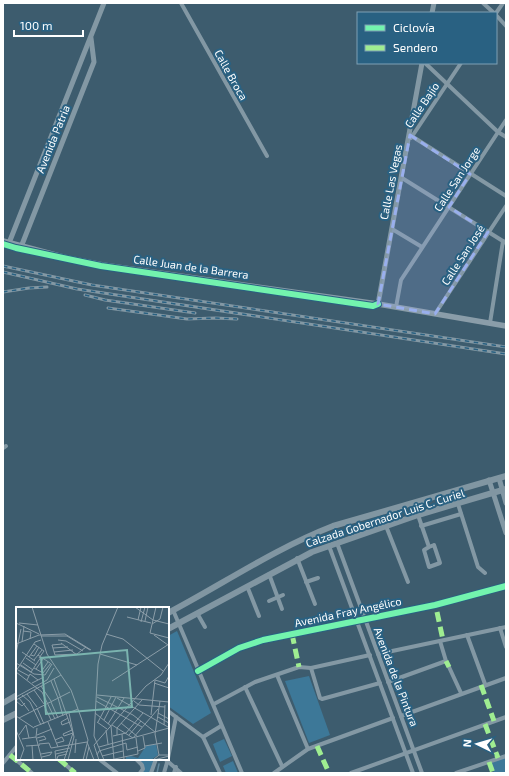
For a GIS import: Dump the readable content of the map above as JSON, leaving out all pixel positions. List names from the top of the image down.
{
  "streets": {
    "main road": ["Calle Juan de la Barrera", "Calzada Gobernador Luis C. Curiel"],
    "street": [
      "Calle Broca",
      "Calle Bajío",
      "Avenida Patria",
      "Calle San Jorge",
      "Calle Las Vegas",
      "Calle San José",
      "Avenida Fray Angélico",
      "Avenida de la Pintura"
    ]
  },
  "crossings": [
    ["Calle Bajío", "Calle Las Vegas"],
    ["Avenida Patria", "Calle Juan de la Barrera"],
    ["Calle San Jorge", "Calle Juan de la Barrera"],
    ["Calle Las Vegas", "Calle Juan de la Barrera"],
    ["Calle San José", "Calle Juan de la Barrera"],
    ["Calzada Gobernador Luis C. Curiel", "Avenida de la Pintura"],
    ["Avenida Fray Angélico", "Avenida de la Pintura"]
  ],
  "legend": ["Ciclovía", "Sendero"],
  "scale_bar": "100 m",
  "north": "left"
}
